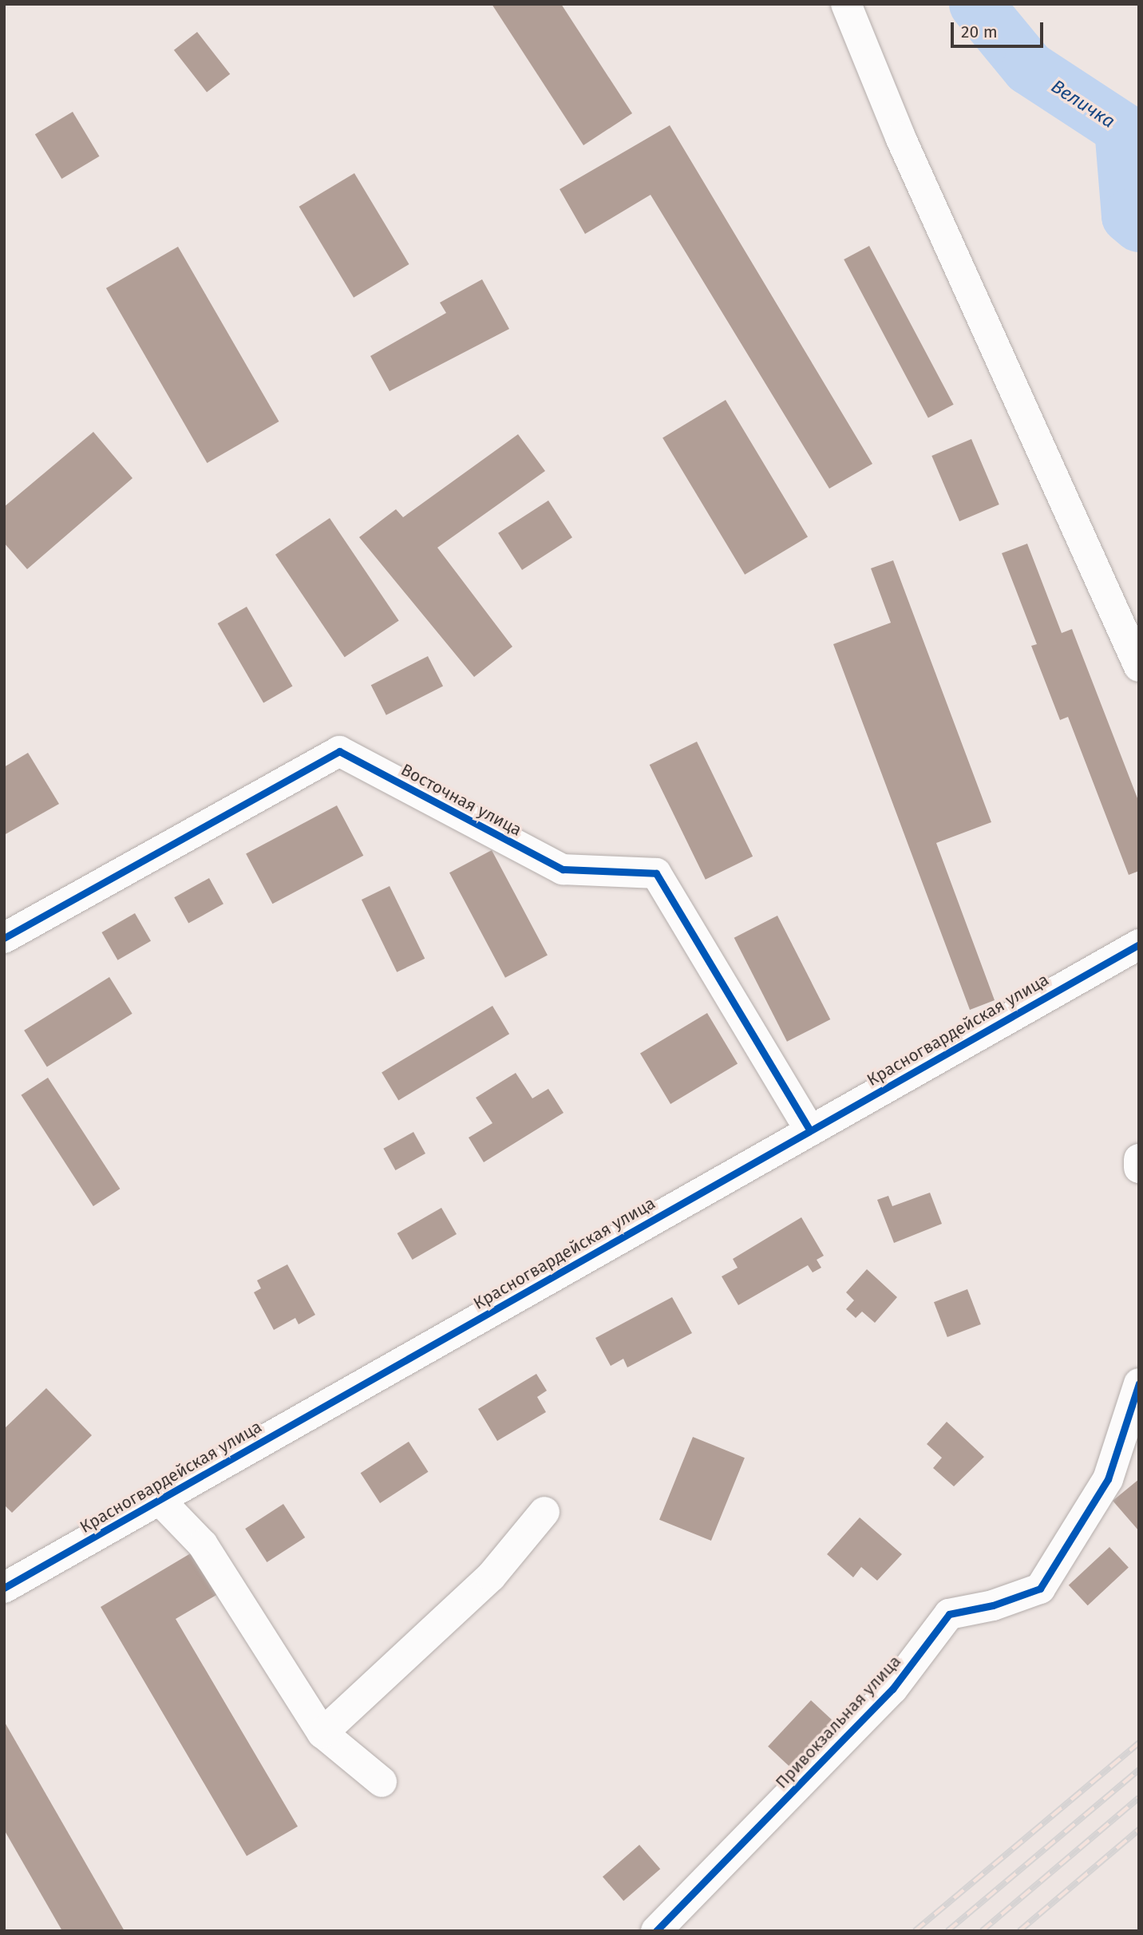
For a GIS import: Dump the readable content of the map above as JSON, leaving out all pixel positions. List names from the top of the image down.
{
  "streets": {
    "street": ["Восточная улица", "Красногвардейская улица", "Привокзальная улица"]
  },
  "crossings": [
    ["Восточная улица", "Красногвардейская улица"]
  ],
  "water": ["Величка"],
  "scale_bar": "20 m"
}
